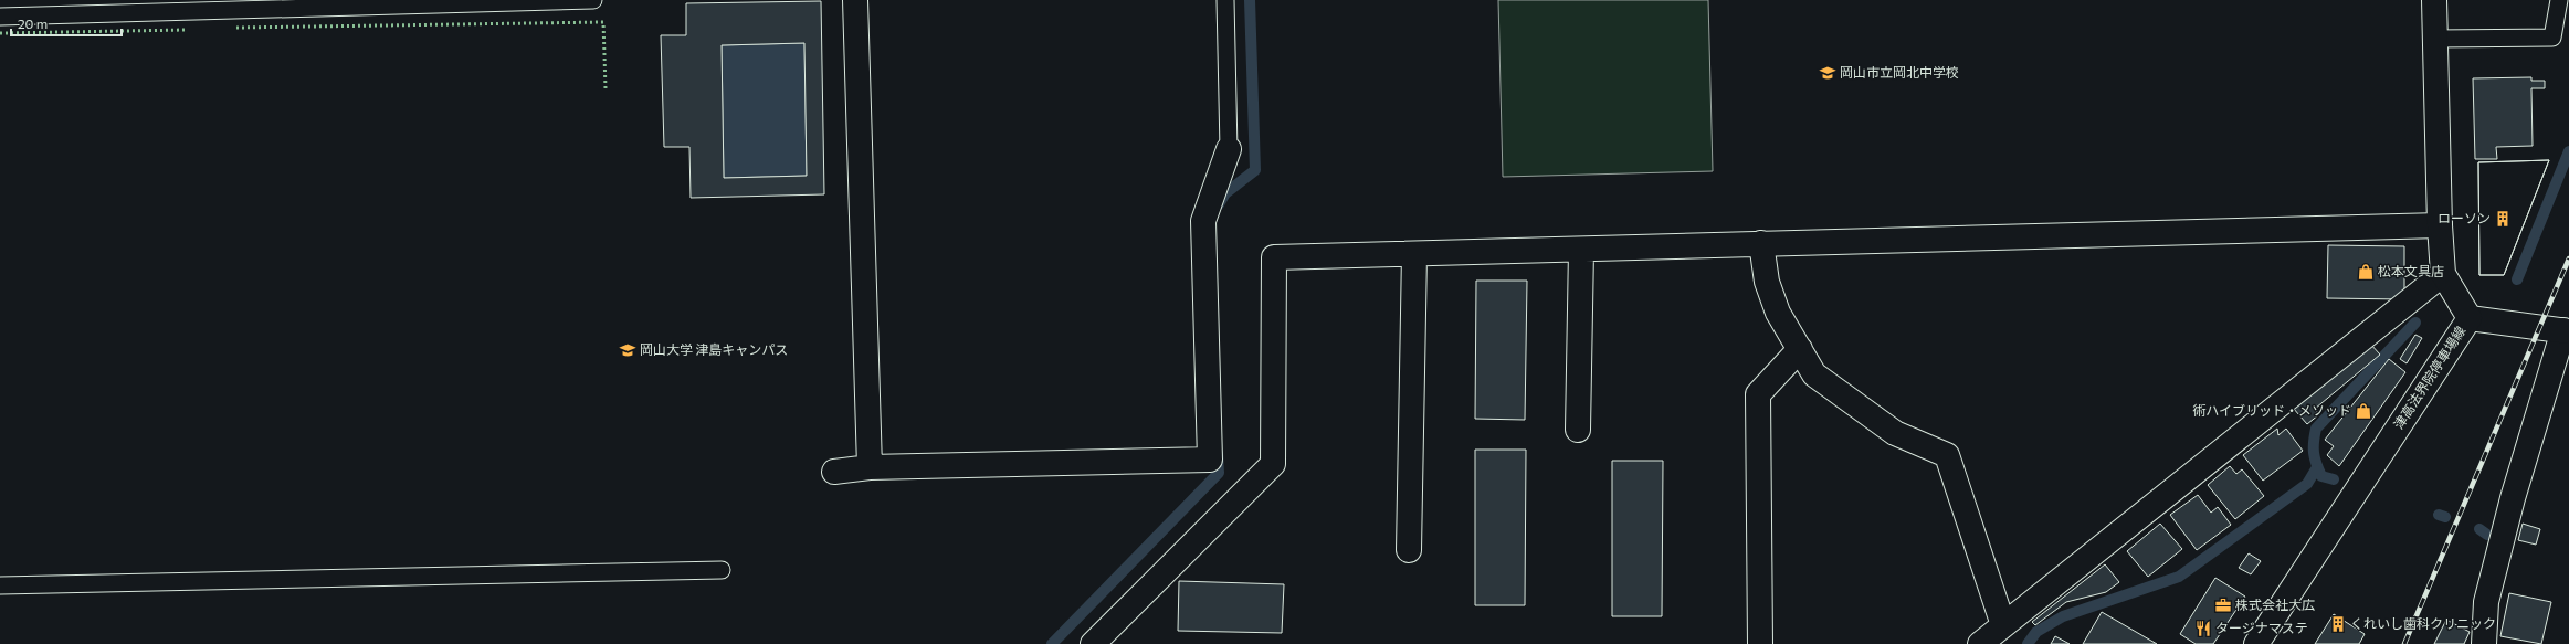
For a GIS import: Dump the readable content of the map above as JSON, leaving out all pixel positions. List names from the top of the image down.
{
  "streets": {
    "street": ["津高法界院停車場線"]
  },
  "places": {
    "school or university": ["岡山市立岡北中学校", "岡山大学 津島キャンパス"],
    "building": ["ローソン", "くれいし歯科クリニック"],
    "shop": ["松本文具店", "術ハイブリッド・メソッド"],
    "office": ["株式会社大広"],
    "restaurant": ["タージナマステ"]
  },
  "scale_bar": "20 m"
}
